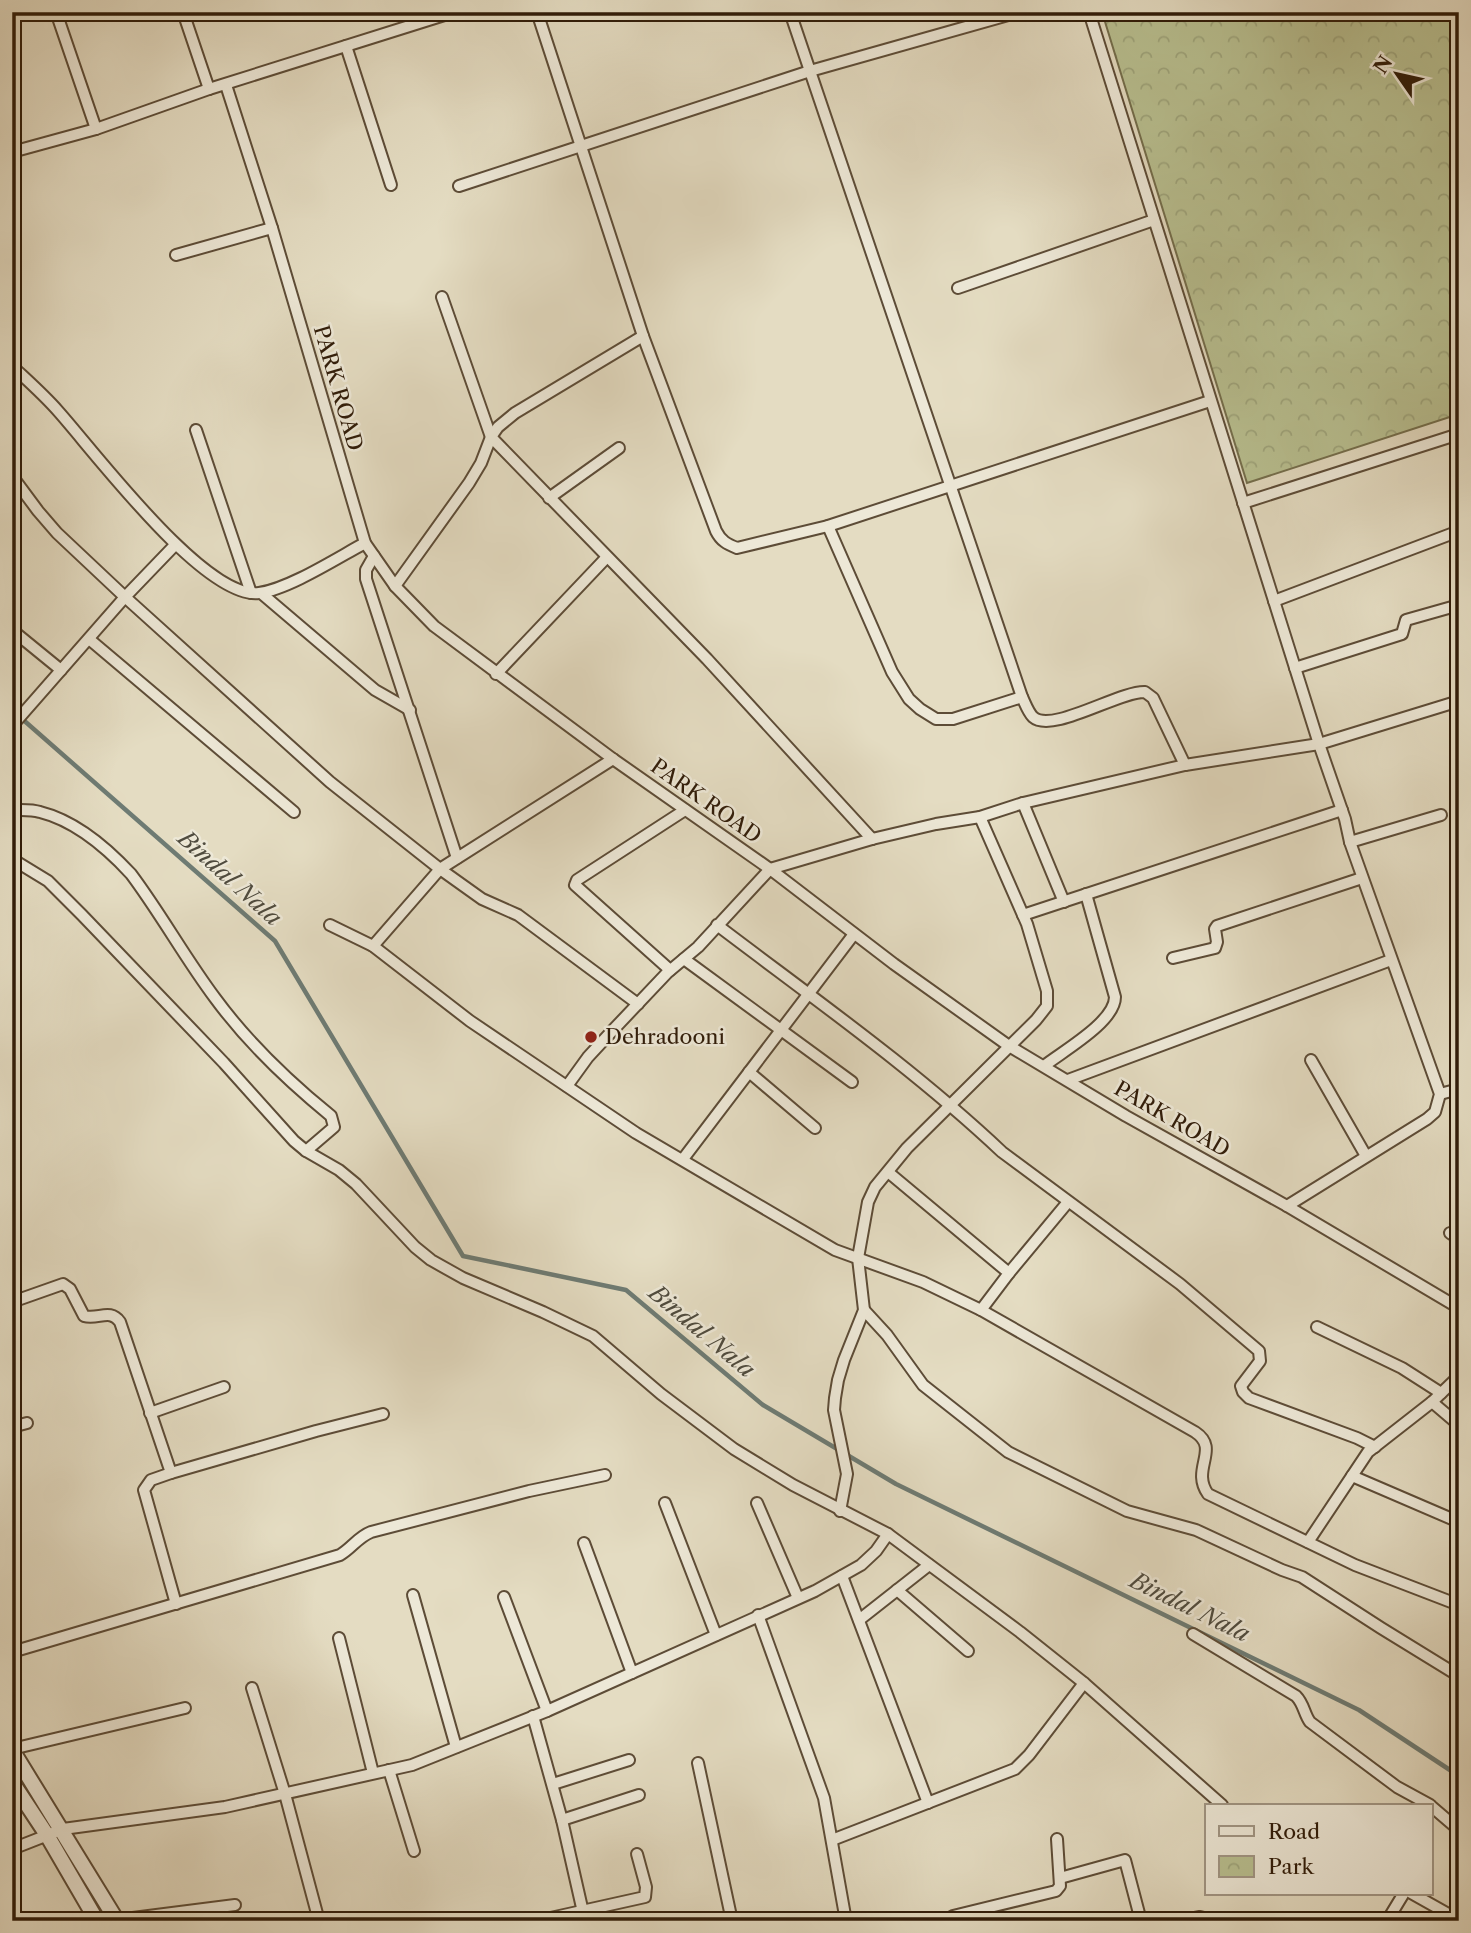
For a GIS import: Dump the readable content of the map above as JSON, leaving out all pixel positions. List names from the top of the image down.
{
  "streets": {
    "street": ["PARK ROAD"]
  },
  "water": ["Bindal Nala"],
  "places": ["Dehradooni"],
  "legend": ["Road", "Park"],
  "north": "top left"
}
